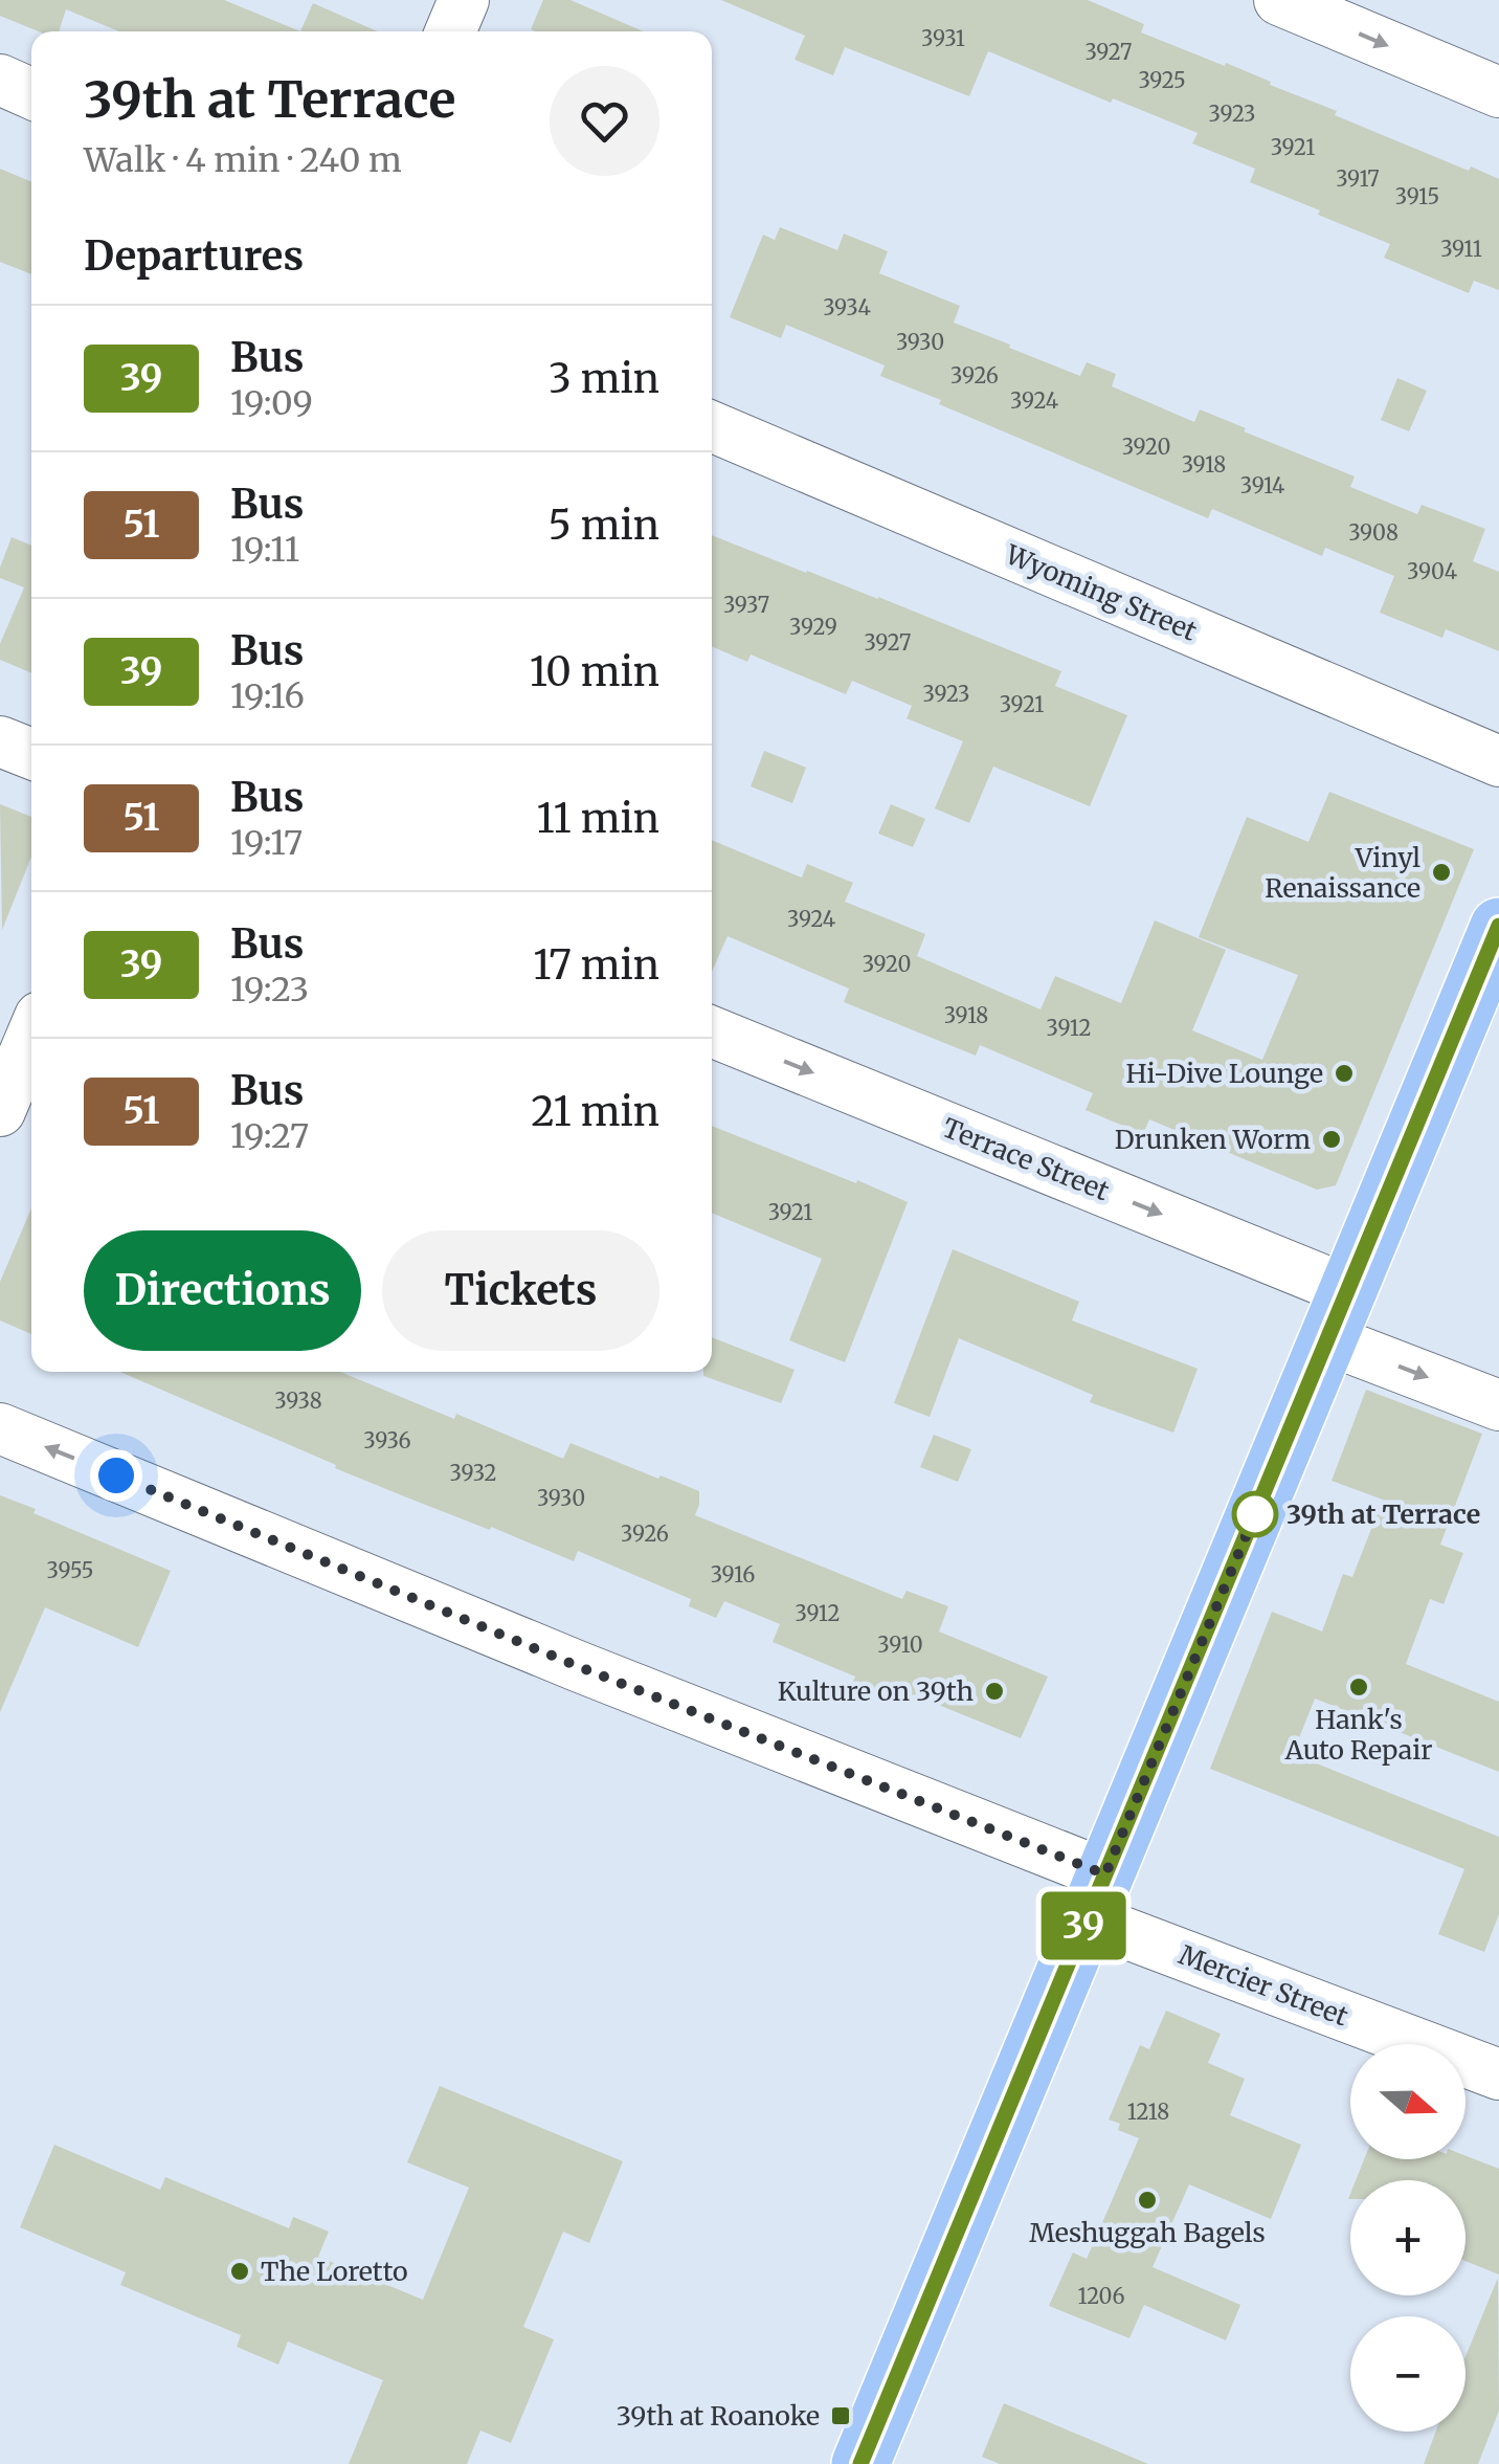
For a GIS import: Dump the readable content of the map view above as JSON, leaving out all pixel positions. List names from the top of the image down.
{
  "streets": {
    "street": ["Wyoming Street", "Terrace Street", "Mercier Street"]
  },
  "one_way": ["Terrace Street", "Mercier Street"],
  "places": {
    "other": [
      "Vinyl Renaissance",
      "Hi-Dive Lounge",
      "Drunken Worm",
      "39th at Terrace",
      "Hank's Auto Repair",
      "Kulture on 39th",
      "Meshuggah Bagels",
      "The Loretto"
    ],
    "transit": ["39th at Roanoke"]
  },
  "lines": ["bus line 39"],
  "house_numbers": [
    "3931",
    "3927",
    "3925",
    "3923",
    "3921",
    "3917",
    "3915",
    "3911",
    "3934",
    "3930",
    "3926",
    "3924",
    "3920",
    "3918",
    "3914",
    "3908",
    "3904",
    "3937",
    "3929",
    "3927",
    "3923",
    "3921",
    "3924",
    "3920",
    "3918",
    "3912",
    "3921",
    "3938",
    "3936",
    "3932",
    "3930",
    "3926",
    "3955",
    "3916",
    "3912",
    "3910",
    "1218",
    "1206"
  ],
  "north": "right",
  "page": {
    "on_map": "39",
    "heading": [
      ["39th at Terrace", "Walk · 4 min · 240 m"],
      "Departures"
    ],
    "list": [
      {
        "mark": "39",
        "name": "Bus",
        "note": "19:09",
        "value": "3 min"
      },
      {
        "mark": "51",
        "name": "Bus",
        "note": "19:11",
        "value": "5 min"
      },
      {
        "mark": "39",
        "name": "Bus",
        "note": "19:16",
        "value": "10 min"
      },
      {
        "mark": "51",
        "name": "Bus",
        "note": "19:17",
        "value": "11 min"
      },
      {
        "mark": "39",
        "name": "Bus",
        "note": "19:23",
        "value": "17 min"
      },
      {
        "mark": "51",
        "name": "Bus",
        "note": "19:27",
        "value": "21 min"
      }
    ],
    "buttons": ["Directions", "Tickets"],
    "map_buttons": ["+", "−"]
  }
}
